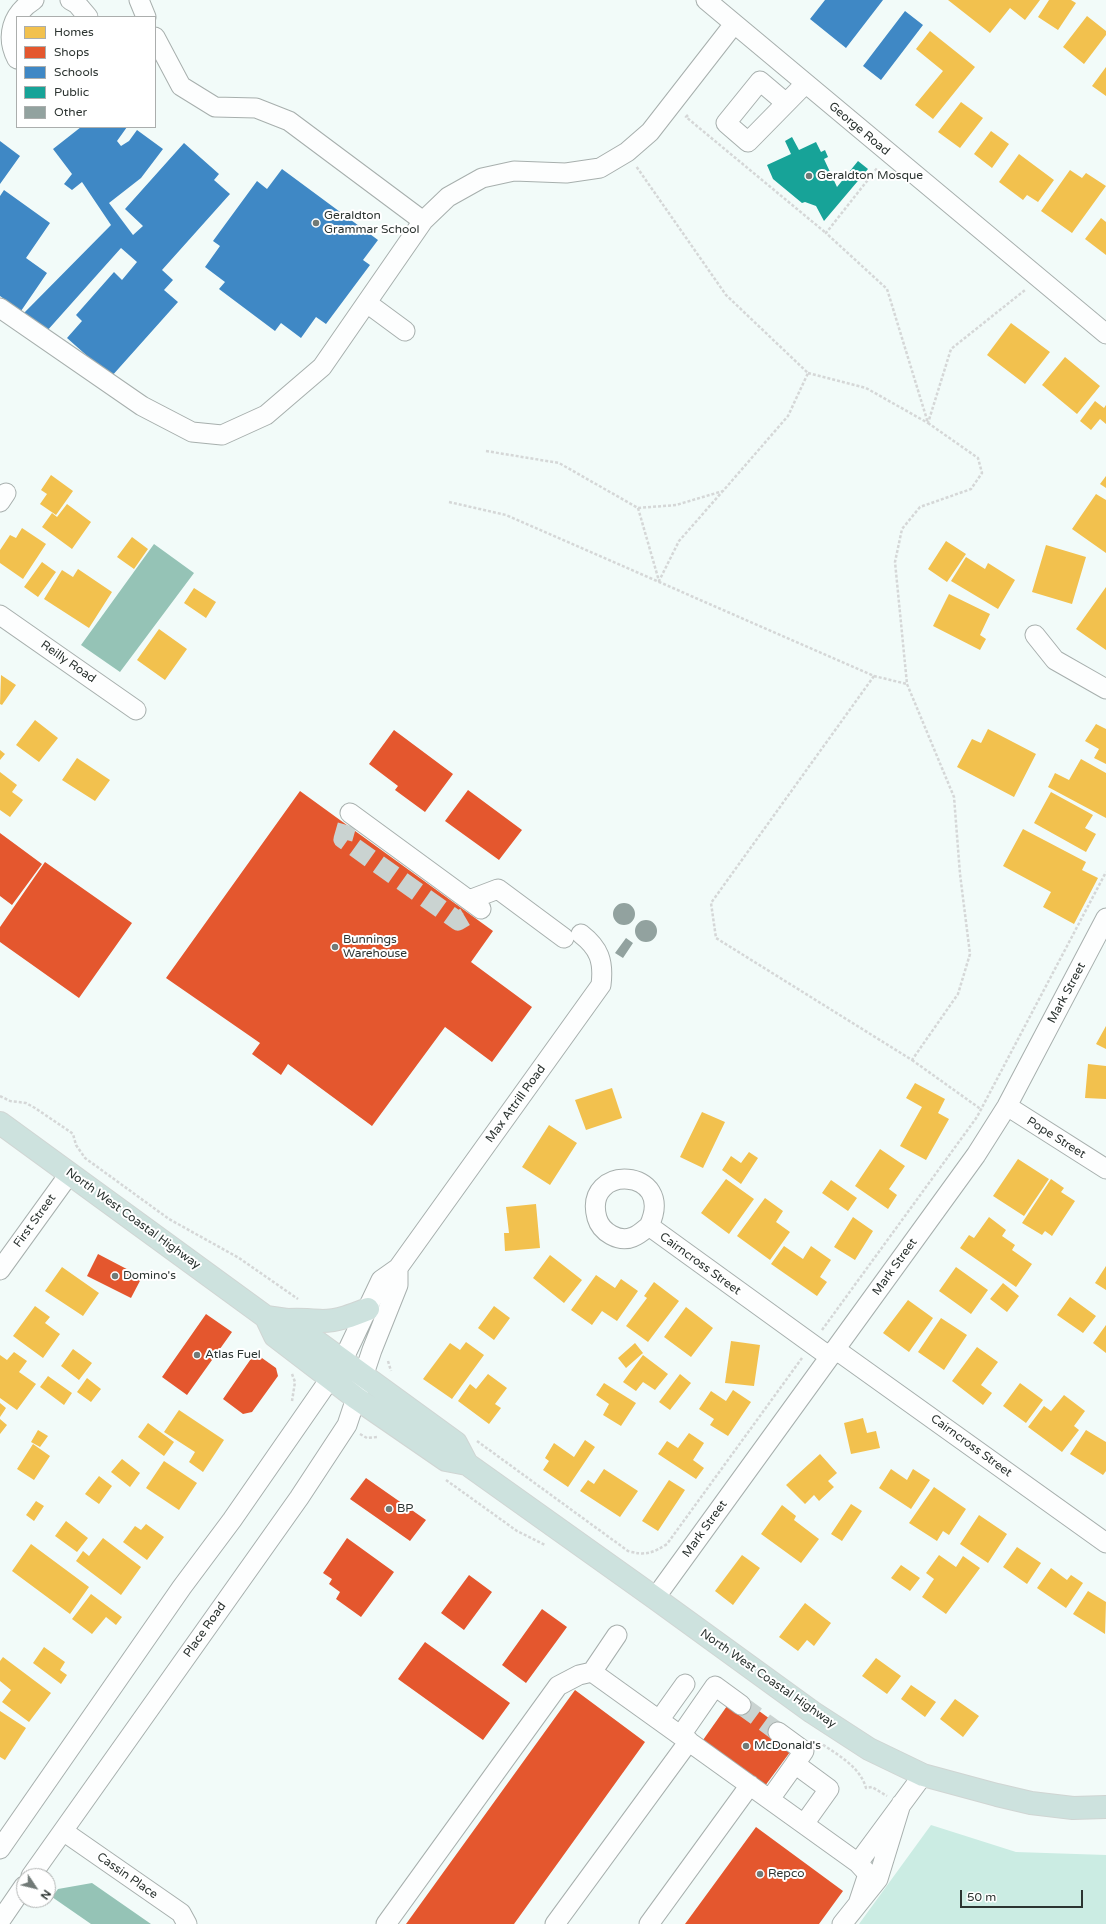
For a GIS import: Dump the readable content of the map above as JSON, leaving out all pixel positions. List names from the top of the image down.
{
  "streets": {
    "highway": ["North West Coastal Highway"],
    "street": [
      "George Road",
      "Reilly Road",
      "Mark Street",
      "Max Attrill Road",
      "Pope Street",
      "First Street",
      "Cairncross Street",
      "Place Road",
      "Cassin Place"
    ]
  },
  "crossings": [
    ["Mark Street", "Pope Street"],
    ["Mark Street", "North West Coastal Highway"],
    ["Mark Street", "Cairncross Street"],
    ["Max Attrill Road", "North West Coastal Highway"],
    ["North West Coastal Highway", "First Street"],
    ["North West Coastal Highway", "Place Road"],
    ["Place Road", "Cassin Place"]
  ],
  "places": [
    "Geraldton Mosque",
    "Geraldton Grammar School",
    "Bunnings Warehouse",
    "Domino's",
    "Atlas Fuel",
    "BP",
    "McDonald's",
    "Repco"
  ],
  "legend": [
    "Homes",
    "Shops",
    "Schools",
    "Public",
    "Other"
  ],
  "scale_bar": "50 m",
  "north": "bottom right"
}
